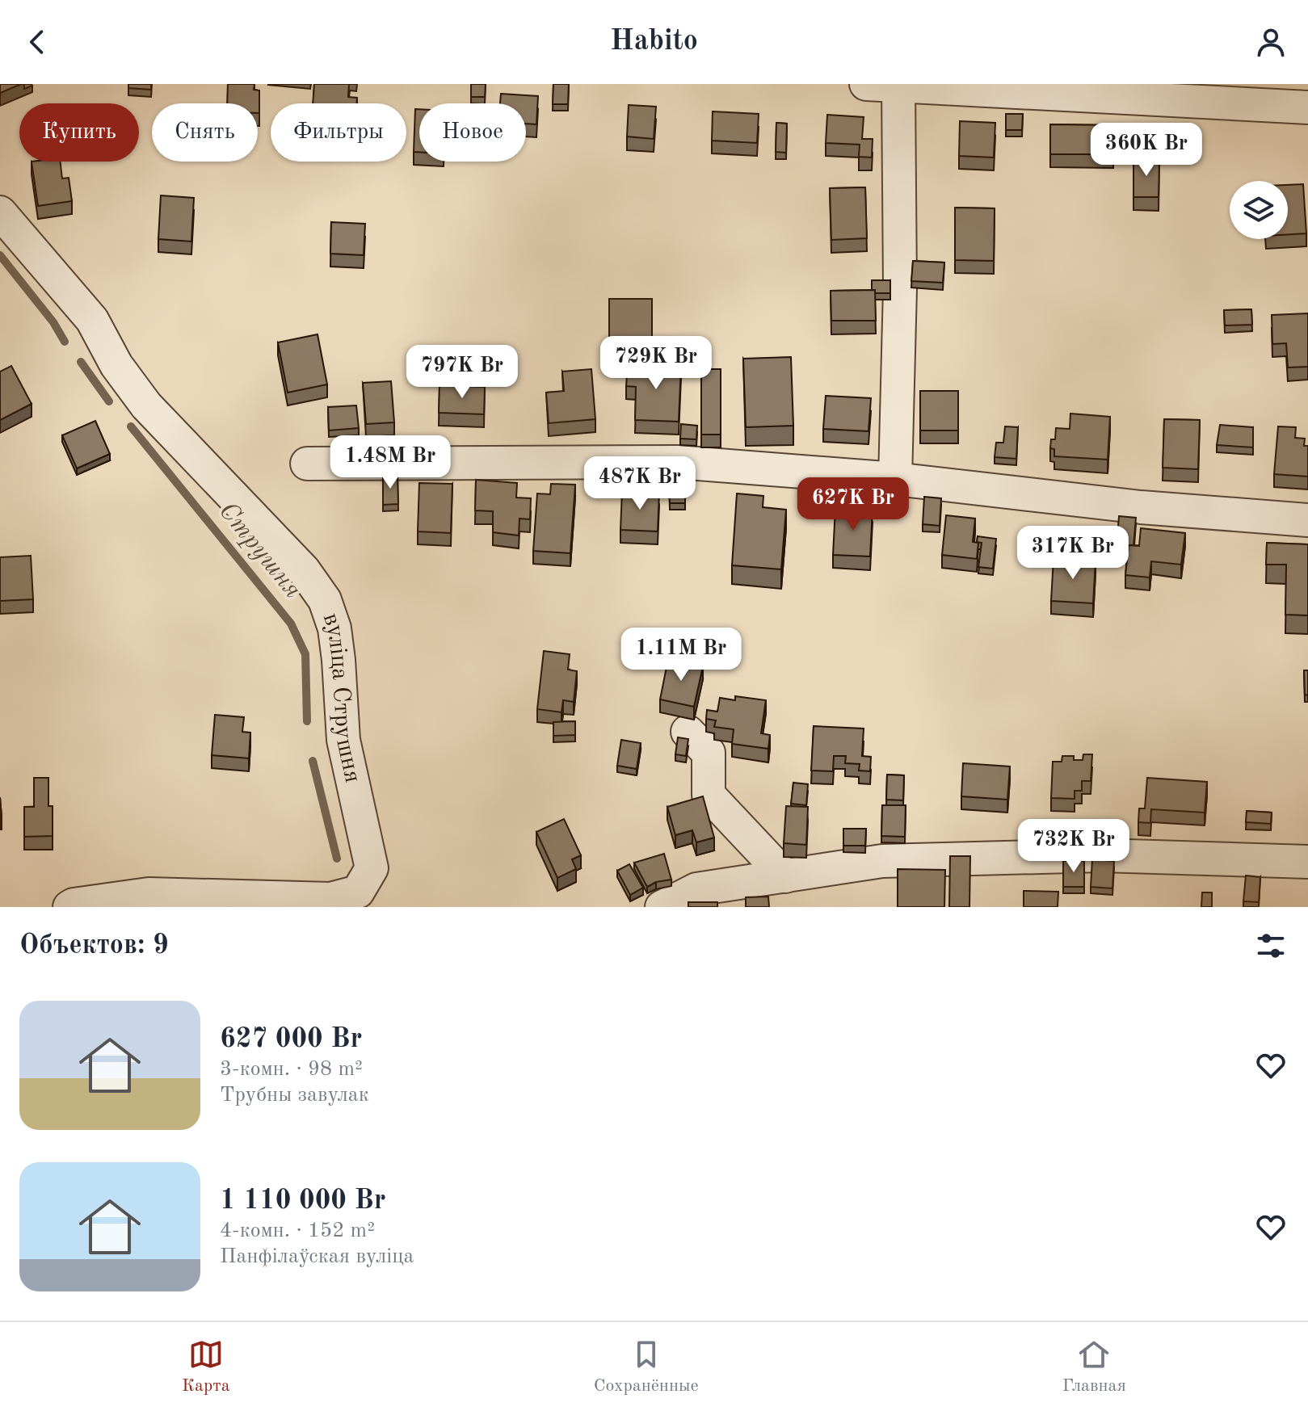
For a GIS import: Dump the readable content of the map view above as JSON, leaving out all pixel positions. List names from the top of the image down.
{
  "streets": {
    "street": ["вуліца Струшня"]
  },
  "water": ["Струшня"],
  "page": {
    "header": "Habito",
    "chip": [
      "Купить",
      "Снять",
      "Фильтры",
      "Новое"
    ],
    "price": [
      "360K Br",
      "729K Br",
      "797K Br",
      "1.48M Br",
      "487K Br",
      "627K Br",
      "317K Br",
      "1.11M Br",
      "732K Br"
    ],
    "heading": "Объектов: 9",
    "list": [
      {
        "name": "627 000 Br",
        "note": "3-комн. · 98 m² · Трубны завулак"
      },
      {
        "name": "1 110 000 Br",
        "note": "4-комн. · 152 m² · Панфілаўская вуліца"
      }
    ],
    "tabs": ["Карта", "Сохранённые", "Главная"]
  }
}
